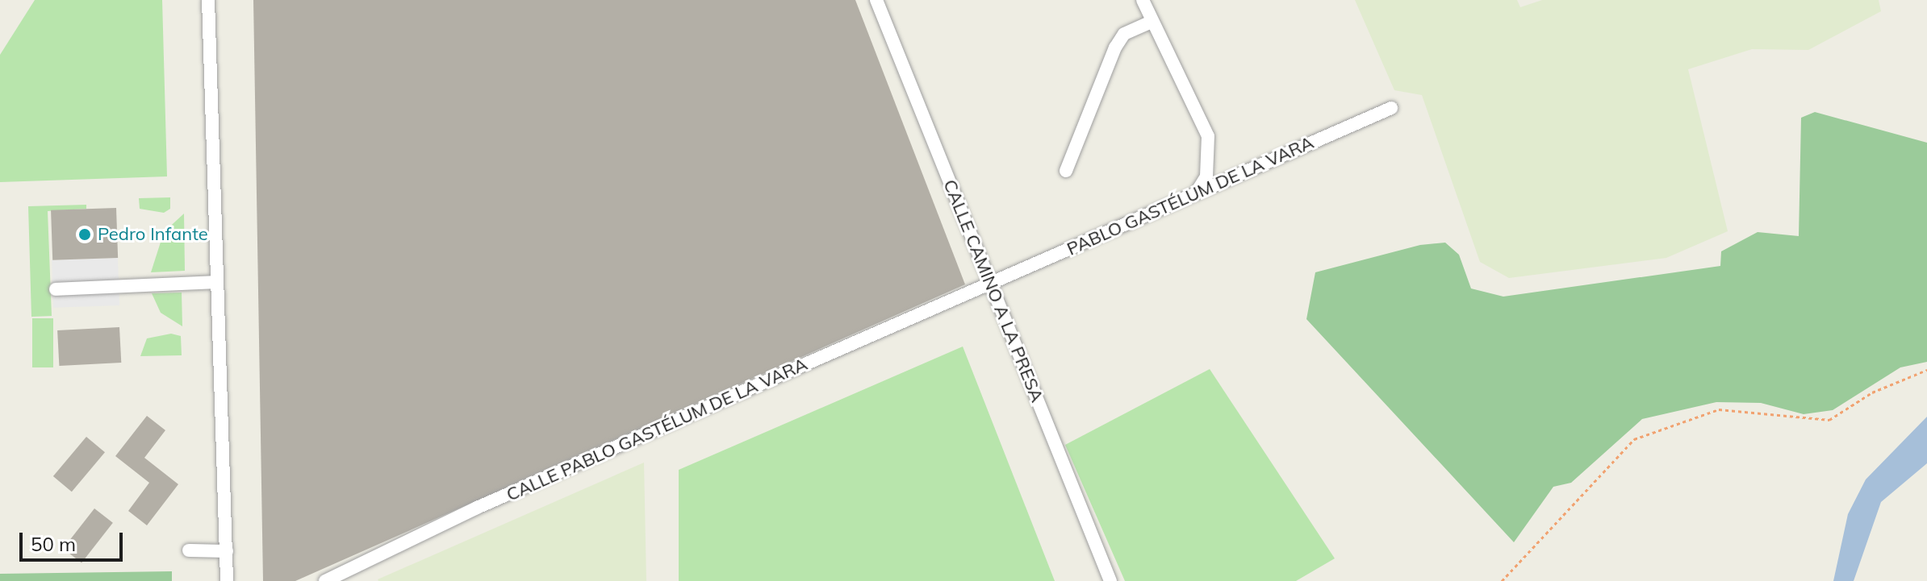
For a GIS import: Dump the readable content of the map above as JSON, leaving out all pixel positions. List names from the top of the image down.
{
  "streets": {
    "street": ["PABLO GASTÉLUM DE LA VARA", "CALLE CAMINO A LA PRESA", "CALLE PABLO GASTÉLUM DE LA VARA"]
  },
  "crossings": [
    ["PABLO GASTÉLUM DE LA VARA", "CALLE CAMINO A LA PRESA"],
    ["PABLO GASTÉLUM DE LA VARA", "CALLE PABLO GASTÉLUM DE LA VARA"],
    ["CALLE CAMINO A LA PRESA", "CALLE PABLO GASTÉLUM DE LA VARA"]
  ],
  "places": ["Pedro Infante"],
  "scale_bar": "50 m"
}
